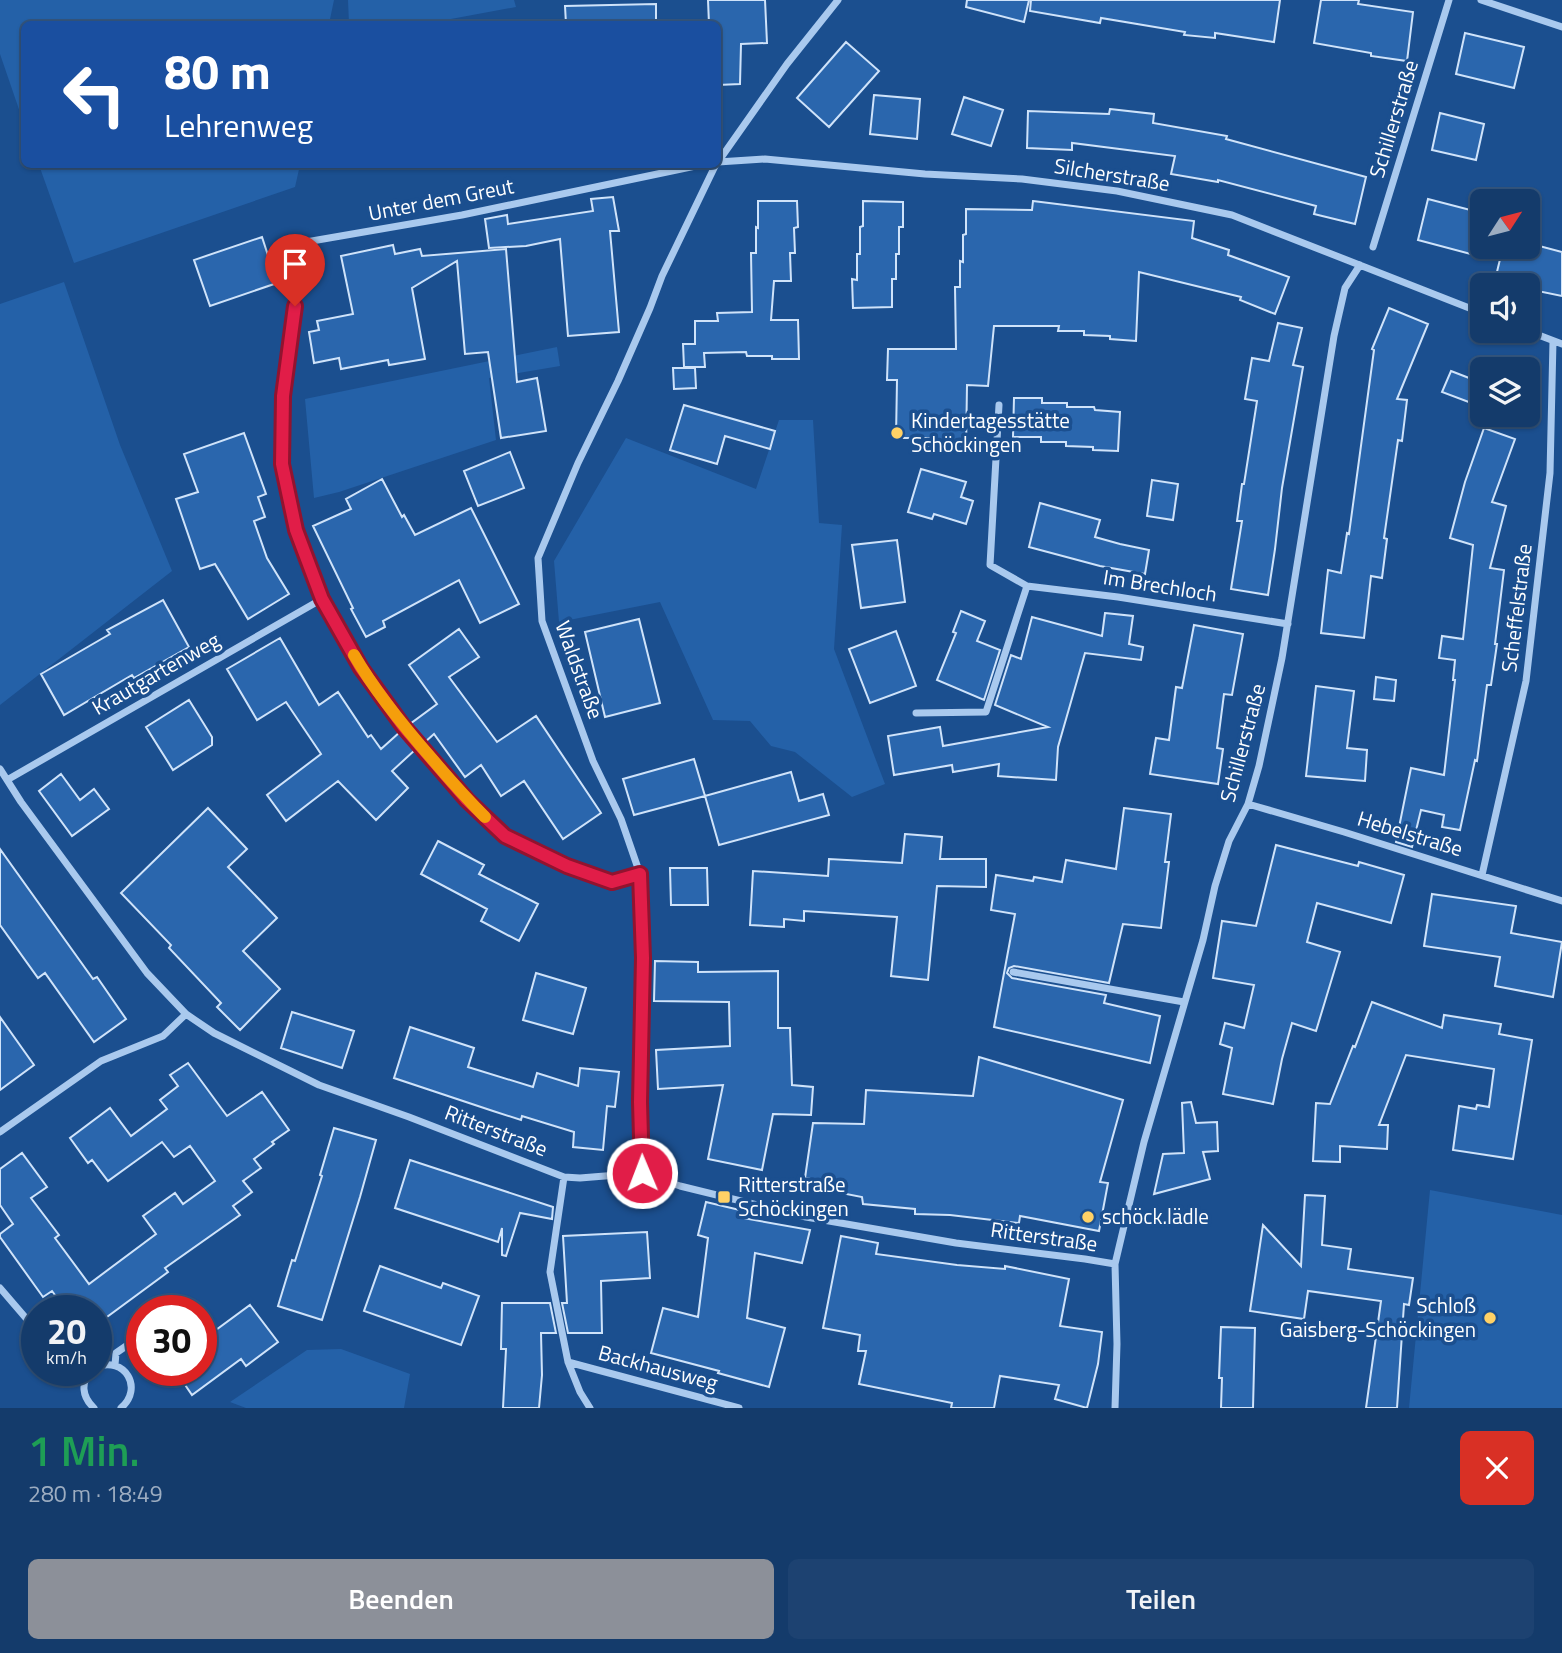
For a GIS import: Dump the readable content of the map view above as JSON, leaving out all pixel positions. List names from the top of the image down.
{
  "streets": {
    "street": [
      "Schillerstraße",
      "Silcherstraße",
      "Unter dem Greut",
      "Im Brechloch",
      "Scheffelstraße",
      "Waldstraße",
      "Krautgartenweg",
      "Hebelstraße",
      "Ritterstraße",
      "Backhausweg"
    ]
  },
  "crossings": [
    ["Schillerstraße", "Silcherstraße"],
    ["Schillerstraße", "Im Brechloch"],
    ["Schillerstraße", "Hebelstraße"],
    ["Schillerstraße", "Ritterstraße"],
    ["Unter dem Greut", "Krautgartenweg"],
    ["Scheffelstraße", "Hebelstraße"],
    ["Waldstraße", "Ritterstraße"],
    ["Krautgartenweg", "Ritterstraße"]
  ],
  "places": {
    "other": ["Kindertagesstätte Schöckingen", "schöck.lädle", "Schloß Gaisberg-Schöckingen"],
    "transit": ["Ritterstraße Schöckingen"]
  },
  "north": "top right",
  "page": {
    "turn": ["80 m", "Lehrenweg"],
    "speed": "20 km/h",
    "limit": "30",
    "heading": ["1 Min.", "280 m · 18:49"],
    "buttons": ["Beenden", "Teilen"]
  }
}
